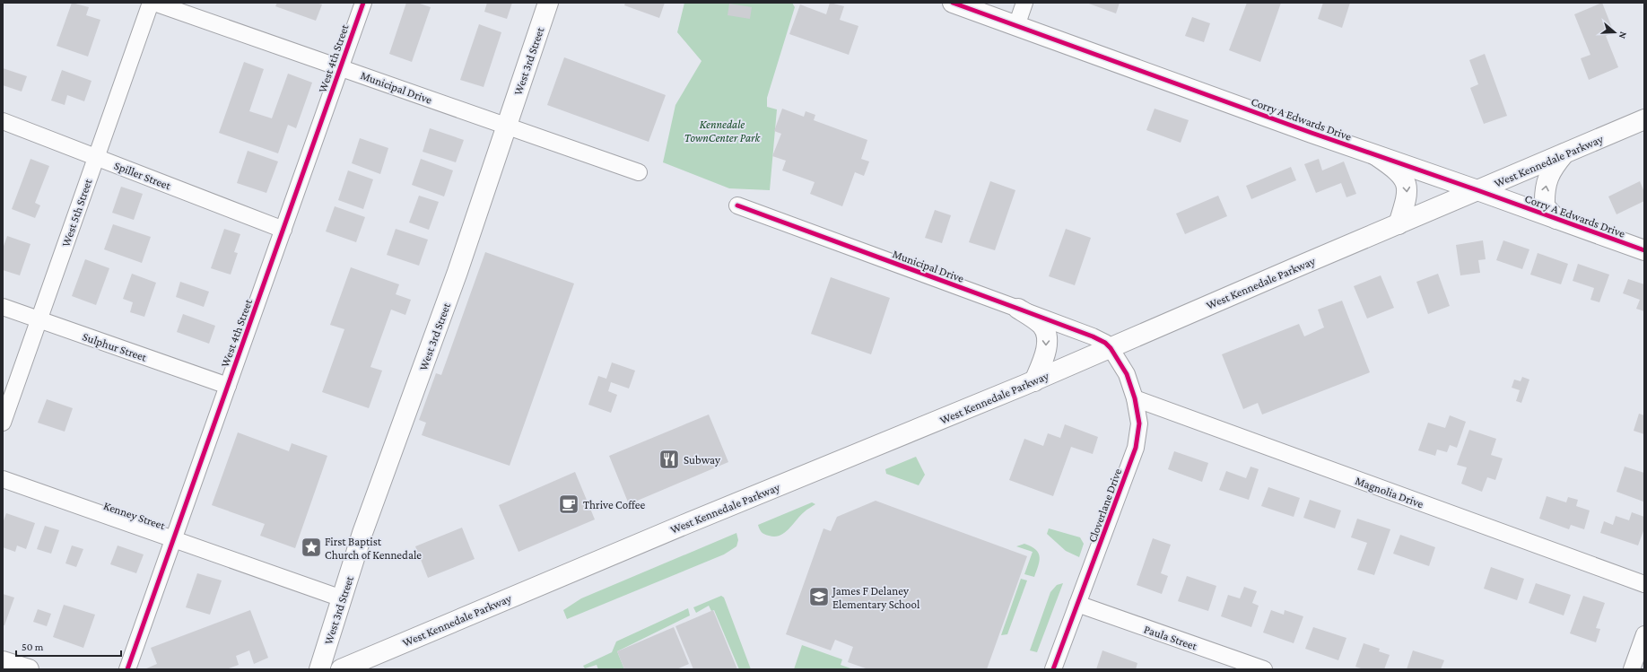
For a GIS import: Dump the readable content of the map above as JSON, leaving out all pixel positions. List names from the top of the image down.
{
  "streets": {
    "main road": ["West 3rd Street", "Corry A Edwards Drive", "West Kennedale Parkway"],
    "street": [
      "West 4th Street",
      "Municipal Drive",
      "Spiller Street",
      "West 5th Street",
      "Sulphur Street",
      "Magnolia Drive",
      "Cloverlane Drive",
      "Kenney Street",
      "Paula Street"
    ]
  },
  "crossings": [
    ["West 4th Street", "Municipal Drive"],
    ["West 4th Street", "Spiller Street"],
    ["West 4th Street", "Sulphur Street"],
    ["West 4th Street", "Kenney Street"],
    ["West 3rd Street", "Municipal Drive"],
    ["West 3rd Street", "Kenney Street"],
    ["Municipal Drive", "West Kennedale Parkway"],
    ["Municipal Drive", "Cloverlane Drive"],
    ["Corry A Edwards Drive", "West Kennedale Parkway"],
    ["West Kennedale Parkway", "Cloverlane Drive"],
    ["Spiller Street", "West 5th Street"],
    ["West 5th Street", "Sulphur Street"],
    ["Magnolia Drive", "Cloverlane Drive"],
    ["Cloverlane Drive", "Paula Street"]
  ],
  "parks": ["Kennedale TownCenter Park"],
  "places": {
    "restaurant": ["Subway"],
    "cafe": ["Thrive Coffee"],
    "place": ["First Baptist Church of Kennedale"],
    "school or university": ["James F Delaney Elementary School"]
  },
  "scale_bar": "50 m",
  "north": "right"
}
